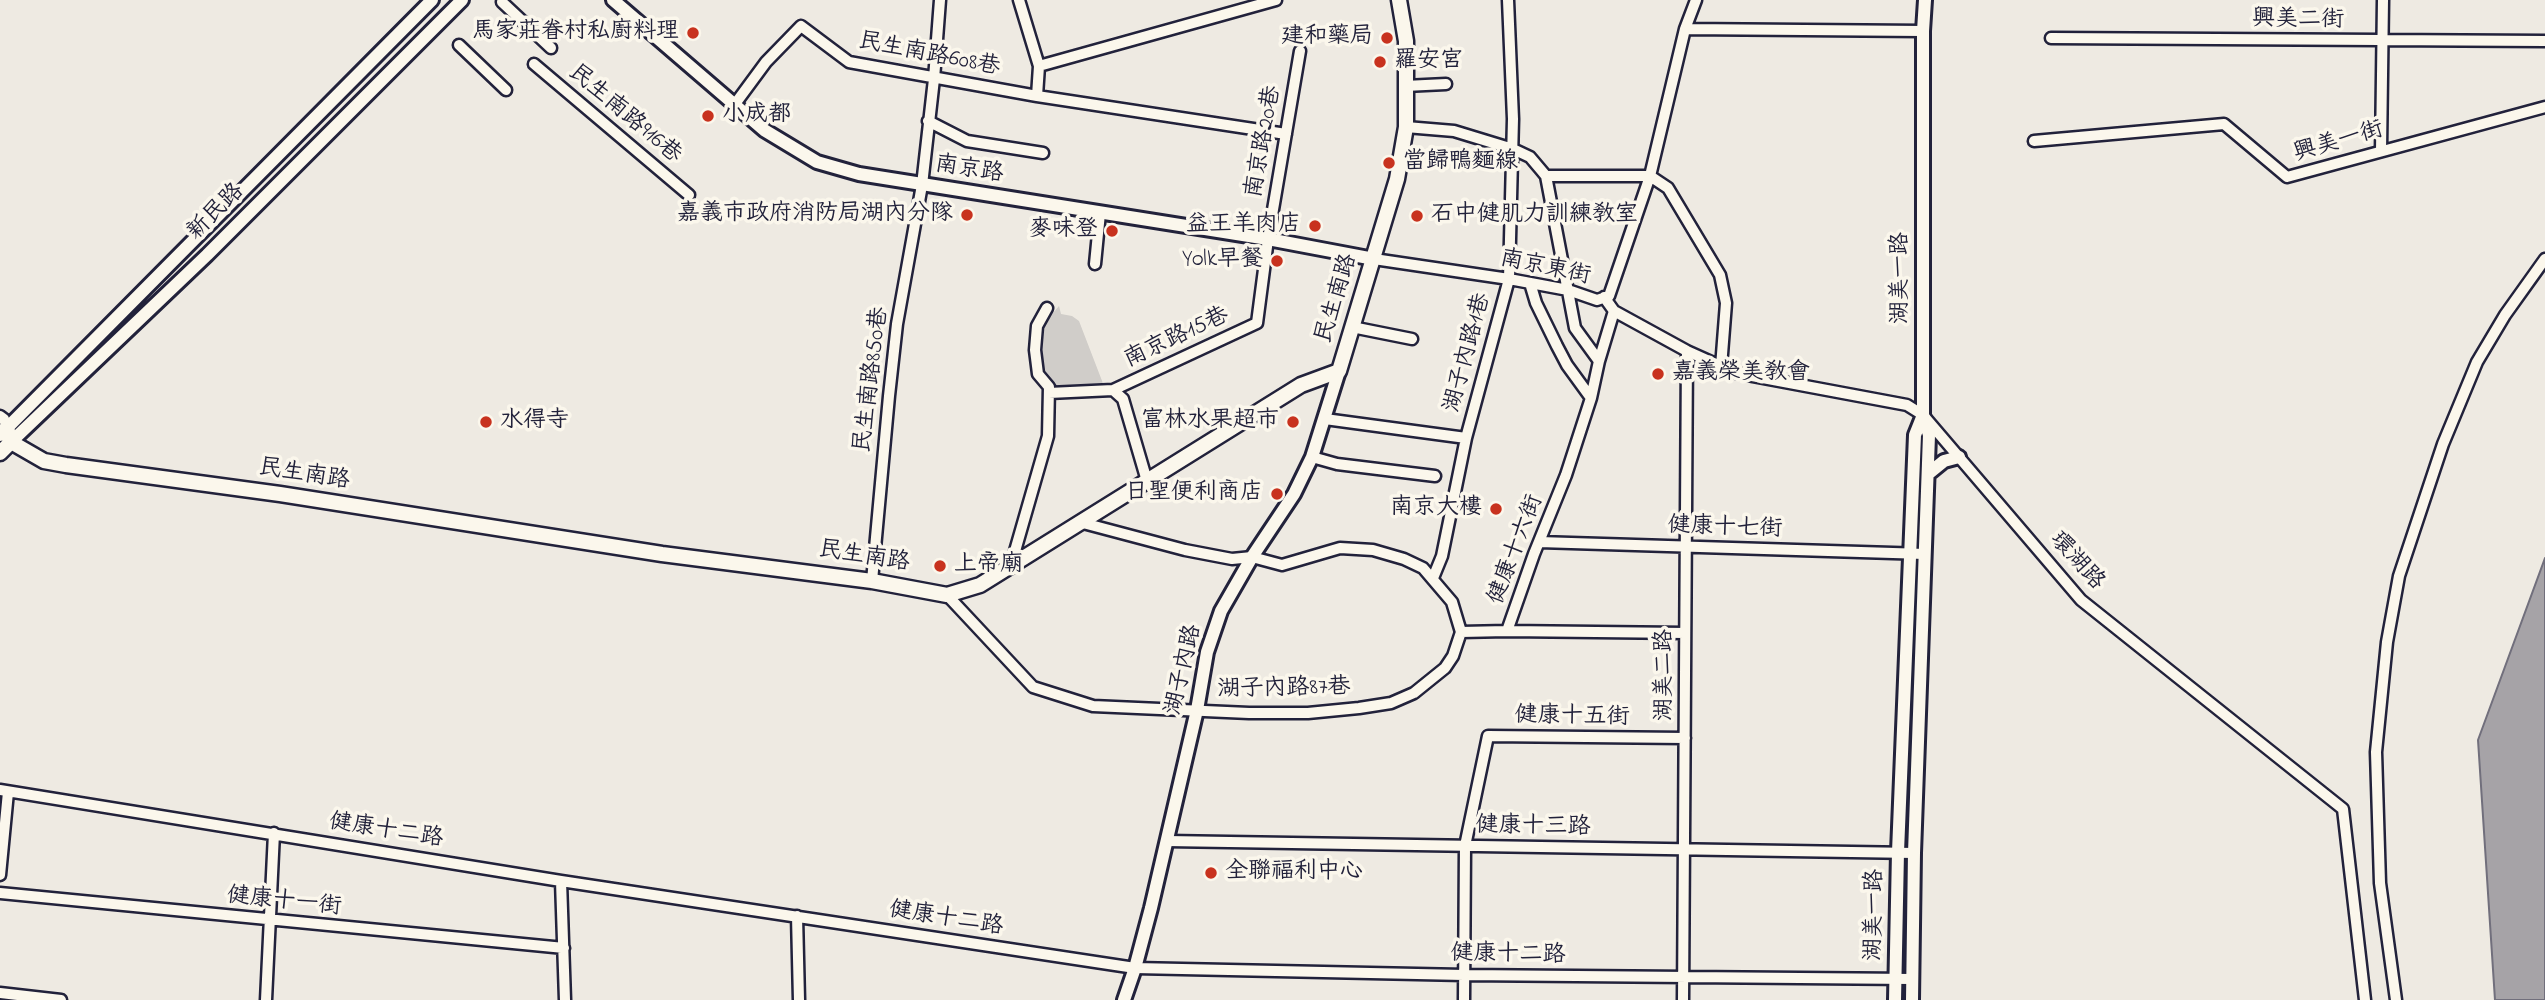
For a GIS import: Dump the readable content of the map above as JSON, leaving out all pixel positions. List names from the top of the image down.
{
  "streets": {
    "main road": ["新民路", "民生南路"],
    "street": [
      "興美二街",
      "民生南路608巷",
      "民生南路916巷",
      "南京路20巷",
      "興美一街",
      "南京路",
      "南京東街",
      "湖美一路",
      "南京路15巷",
      "湖子內路1巷",
      "民生南路850巷",
      "健康十七街",
      "健康十六街",
      "環湖路",
      "湖子內路",
      "湖美二路",
      "湖子內路87巷",
      "健康十五街",
      "健康十三路",
      "健康十二路",
      "健康十一街"
    ]
  },
  "crossings": [
    ["民生南路608巷", "南京路20巷"],
    ["民生南路608巷", "南京路"],
    ["民生南路608巷", "民生南路850巷"],
    ["南京路20巷", "南京路"],
    ["南京路20巷", "南京路15巷"],
    ["南京路", "南京東街"],
    ["南京路", "民生南路"],
    ["南京路", "南京路15巷"],
    ["南京路", "民生南路850巷"],
    ["新民路", "民生南路"],
    ["南京東街", "民生南路"],
    ["南京東街", "湖子內路1巷"],
    ["南京東街", "環湖路"],
    ["湖美一路", "健康十七街"],
    ["湖美一路", "環湖路"],
    ["湖美一路", "健康十三路"],
    ["湖美一路", "健康十二路"],
    ["民生南路", "南京路15巷"],
    ["民生南路", "民生南路850巷"],
    ["民生南路", "湖子內路"],
    ["民生南路", "湖子內路87巷"],
    ["湖子內路1巷", "湖子內路"],
    ["健康十七街", "健康十六街"],
    ["健康十七街", "湖美二路"],
    ["健康十六街", "環湖路"],
    ["健康十六街", "湖美二路"],
    ["環湖路", "湖美二路"],
    ["湖子內路", "湖子內路87巷"],
    ["湖子內路", "健康十三路"],
    ["湖子內路", "健康十二路"],
    ["湖美二路", "健康十五街"],
    ["湖美二路", "健康十三路"],
    ["湖美二路", "健康十二路"],
    ["健康十五街", "健康十三路"]
  ],
  "places": [
    "馬家莊眷村私廚料理",
    "建和藥局",
    "羅安宮",
    "小成都",
    "當歸鴨麵線",
    "嘉義市政府消防局湖內分隊",
    "石中健肌力訓練教室",
    "益王羊肉店",
    "麥味登",
    "Yolk早餐",
    "嘉義榮美教會",
    "水得寺",
    "富林水果超市",
    "日聖便利商店",
    "南京大樓",
    "上帝廟",
    "全聯福利中心"
  ]
}
